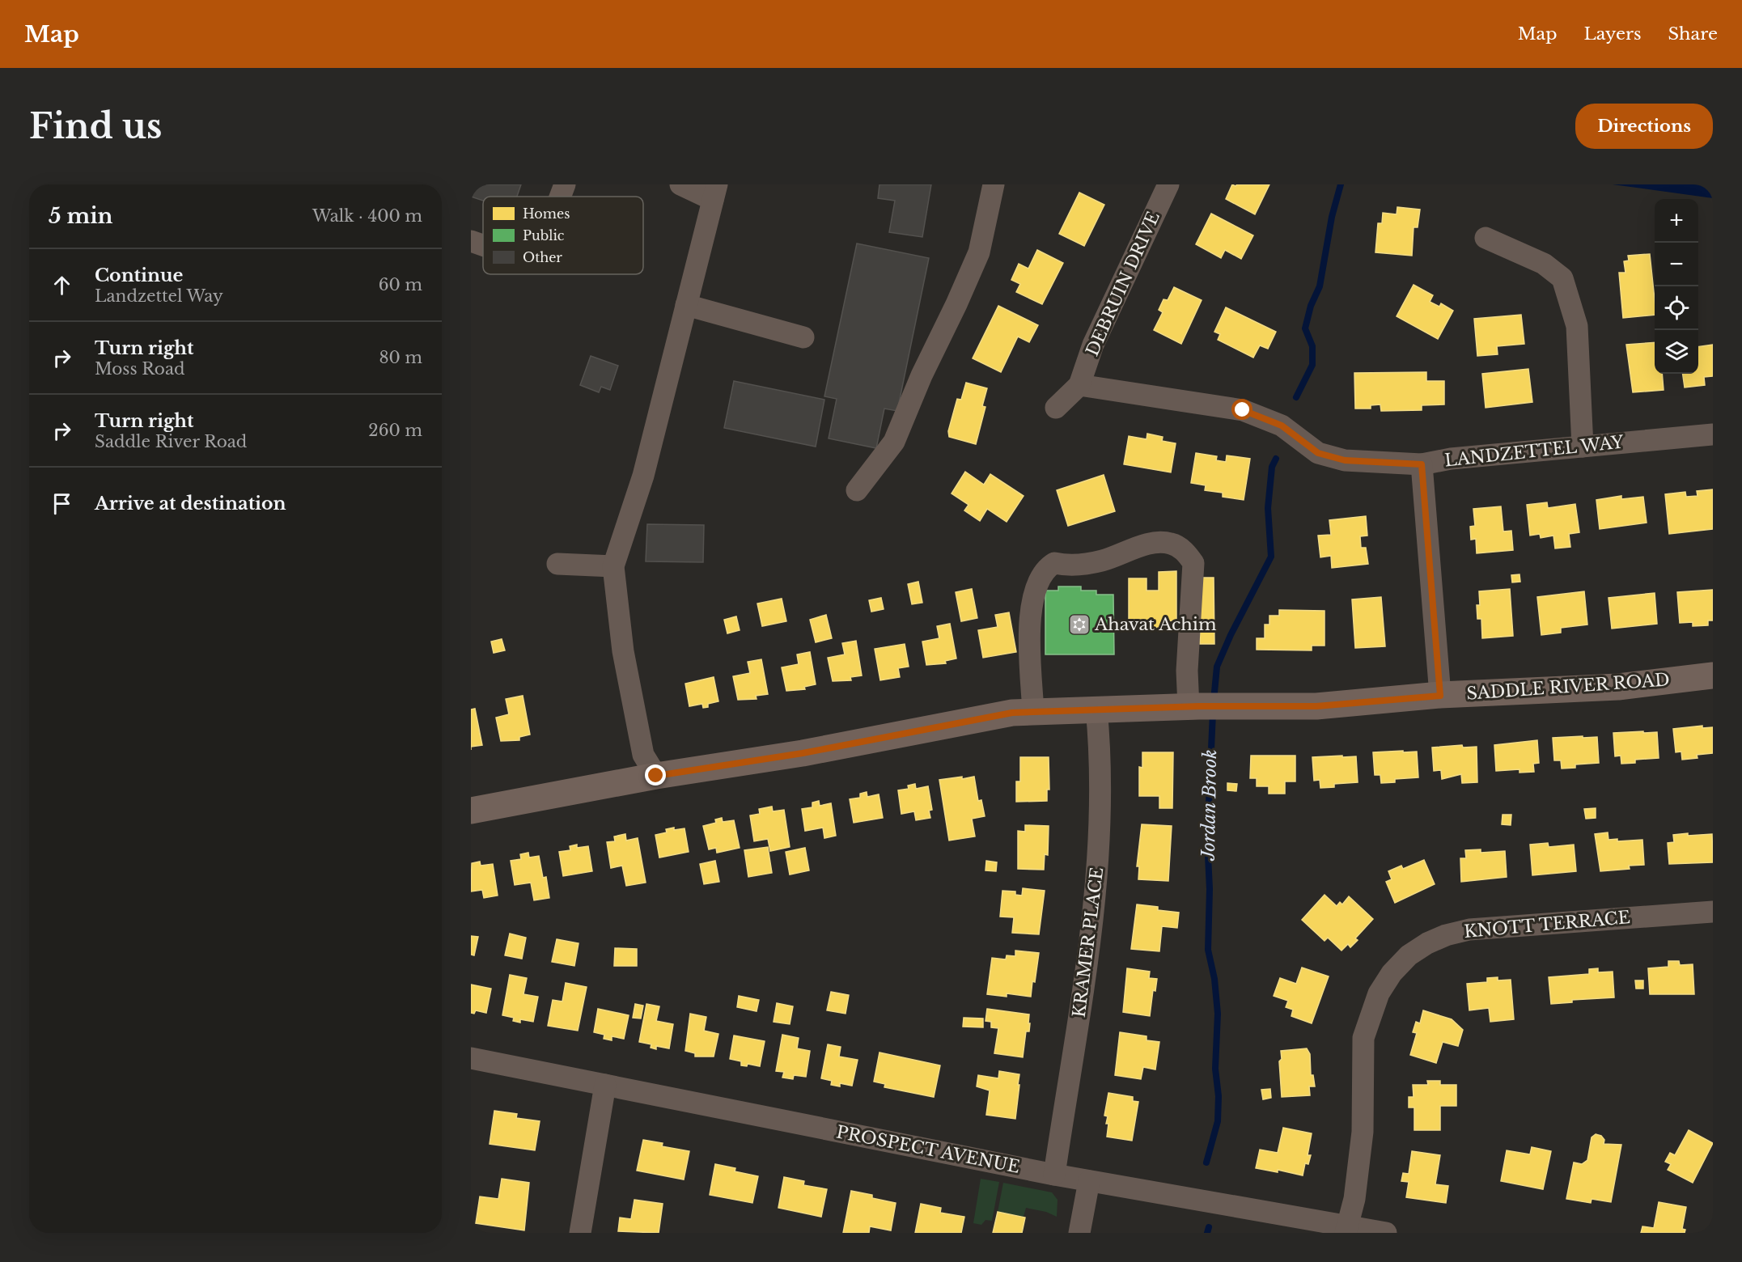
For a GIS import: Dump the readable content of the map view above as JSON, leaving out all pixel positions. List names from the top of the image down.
{
  "streets": {
    "main road": ["SADDLE RIVER ROAD"],
    "street": [
      "DEBRUIN DRIVE",
      "LANDZETTEL WAY",
      "KNOTT TERRACE",
      "KRAMER PLACE",
      "PROSPECT AVENUE"
    ]
  },
  "crossings": [
    ["DEBRUIN DRIVE", "LANDZETTEL WAY"],
    ["SADDLE RIVER ROAD", "KRAMER PLACE"],
    ["KNOTT TERRACE", "PROSPECT AVENUE"],
    ["KRAMER PLACE", "PROSPECT AVENUE"]
  ],
  "water": ["Jordan Brook"],
  "places": {
    "synagogue": ["Ahavat Achim"]
  },
  "legend": ["Homes", "Public", "Other"],
  "page": {
    "header": "Map",
    "nav": ["Map", "Layers", "Share"],
    "buttons": "Directions",
    "title": "Find us",
    "heading": ["5 min", "Walk · 400 m"],
    "map_buttons": ["+", "−"],
    "list": [
      ["Continue", "Landzettel Way", "60 m"],
      ["Turn right", "Moss Road", "80 m"],
      ["Turn right", "Saddle River Road", "260 m"],
      "Arrive at destination"
    ]
  }
}
